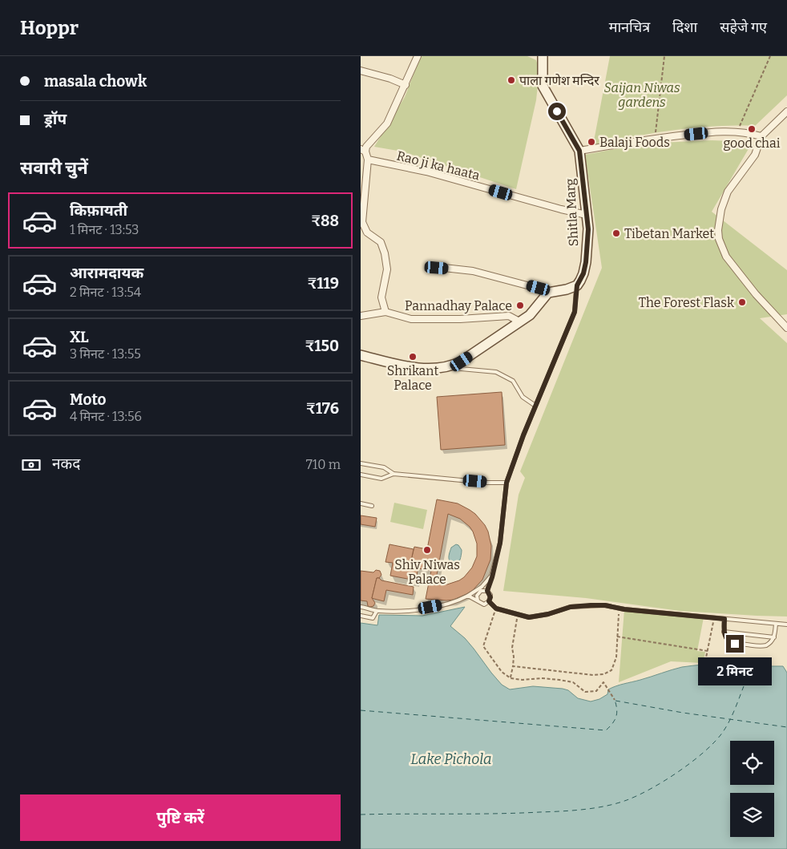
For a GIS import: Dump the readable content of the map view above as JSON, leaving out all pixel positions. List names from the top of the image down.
{
  "streets": {
    "main road": ["Shitla Marg"],
    "street": ["Rao ji ka haata"]
  },
  "crossings": [
    ["Rao ji ka haata", "Shitla Marg"]
  ],
  "water": ["Lake Pichola"],
  "parks": ["Saijan Niwas gardens"],
  "places": [
    "पाला गणेश मन्दिर",
    "good chai",
    "Balaji Foods",
    "Tibetan Market",
    "The Forest Flask",
    "Pannadhay Palace",
    "Shrikant Palace",
    "Shiv Niwas Palace"
  ],
  "page": {
    "header": "Hoppr",
    "nav": ["मानचित्र", "दिशा", "सहेजे गए"],
    "banner": ["masala chowk", "ड्रॉप"],
    "heading": "सवारी चुनें",
    "list": [
      {
        "name": "किफ़ायती",
        "note": "1 मिनट · 13:53",
        "value": "₹88"
      },
      {
        "name": "आरामदायक",
        "note": "2 मिनट · 13:54",
        "value": "₹119"
      },
      {
        "name": "XL",
        "note": "3 मिनट · 13:55",
        "value": "₹150"
      },
      {
        "name": "Moto",
        "note": "4 मिनट · 13:56",
        "value": "₹176"
      }
    ],
    "pay": ["नकद", "710 m"],
    "bubble": "2 मिनट",
    "buttons": "पुष्टि करें"
  }
}
